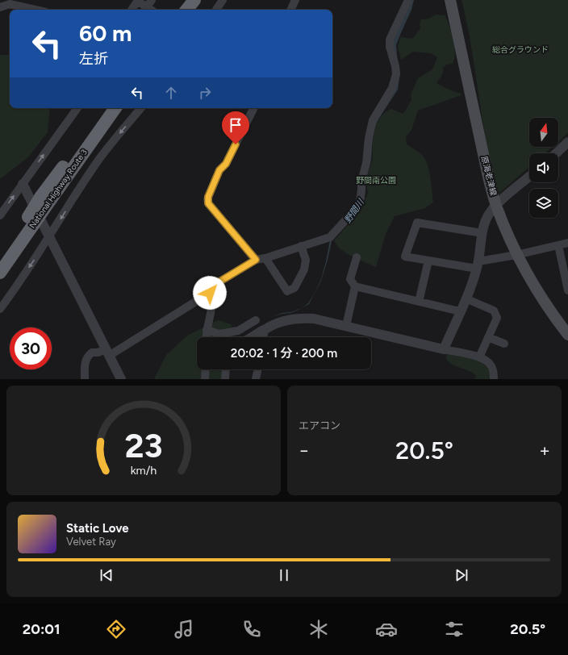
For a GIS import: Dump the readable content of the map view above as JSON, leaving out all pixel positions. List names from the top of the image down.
{
  "streets": {
    "highway": ["National Highway Route 3"],
    "main road": ["原海老津線"]
  },
  "water": ["野間川"],
  "parks": ["総合グラウンド", "野間南公園"],
  "north": "top",
  "page": {
    "turn": ["60 m", "左折"],
    "limit": "30",
    "trip": "20:02 · 1 分 · 200 m",
    "tile": "エアコン",
    "heat": ["−", "20.5°", "+"],
    "song": ["Static Love", "Velvet Ray"],
    "tabs": ["20:01", "20.5°"],
    "gauge": ["23", "km/h"]
  }
}
